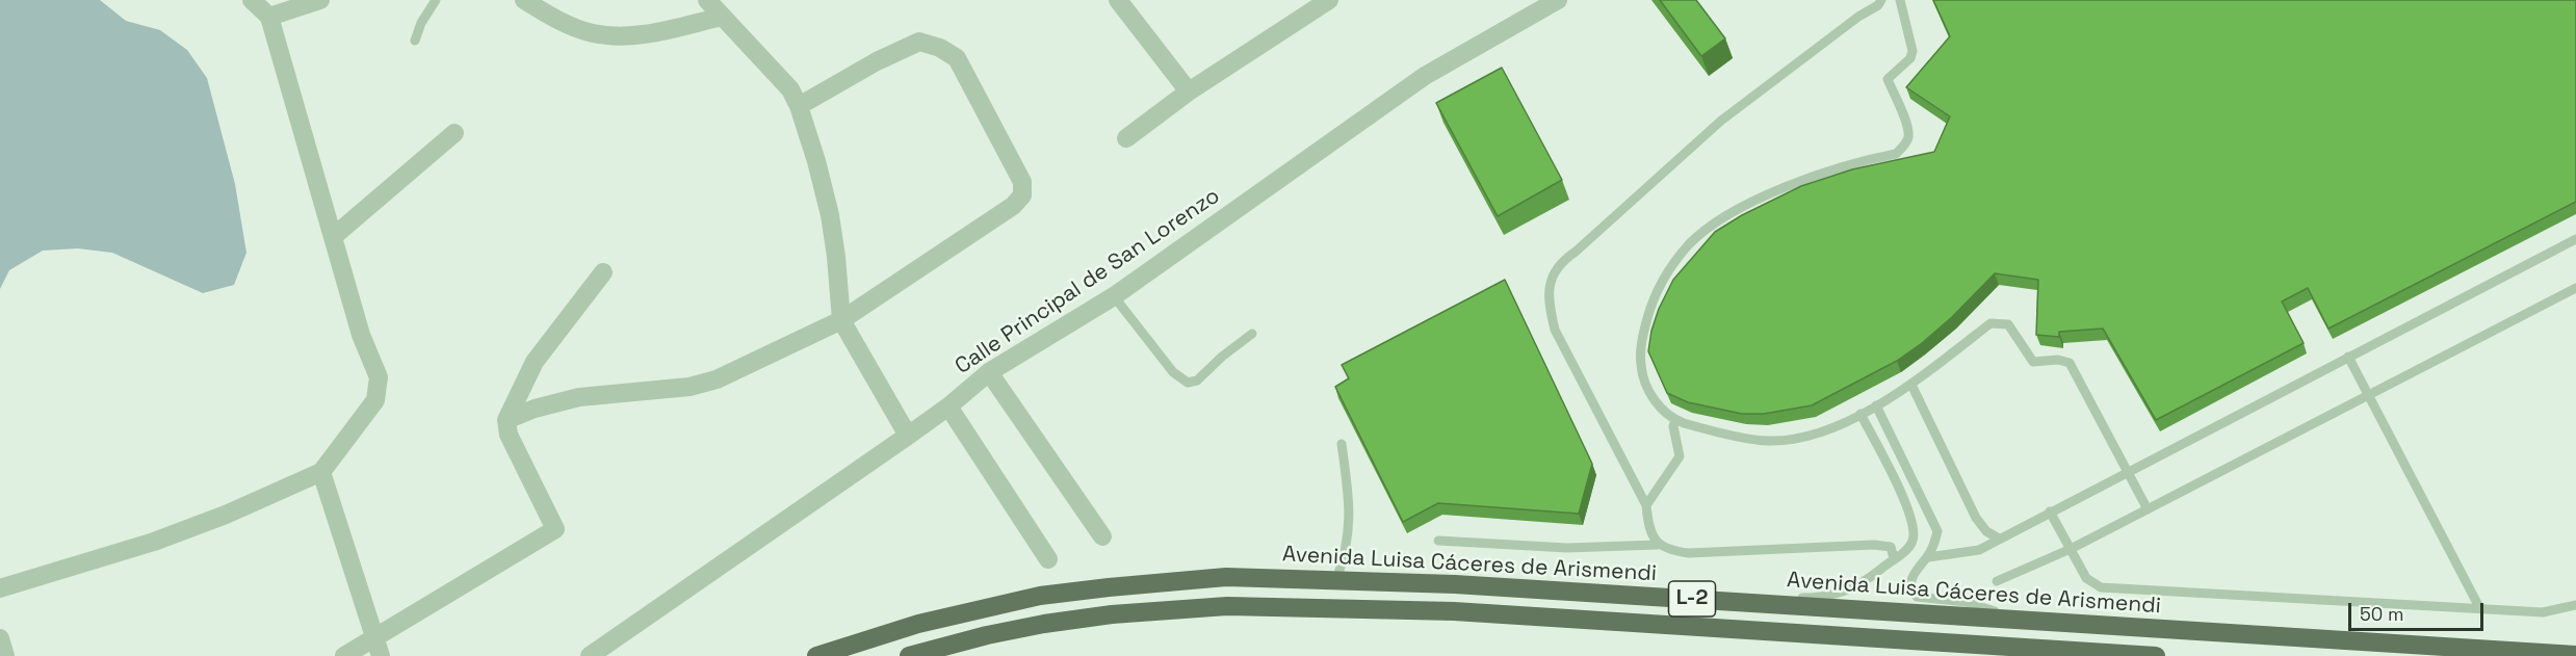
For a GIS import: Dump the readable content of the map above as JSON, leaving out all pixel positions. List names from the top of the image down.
{
  "streets": {
    "main road": ["Avenida Luisa Cáceres de Arismendi", "L-2"],
    "street": ["Calle Principal de San Lorenzo"]
  },
  "scale_bar": "50 m"
}
